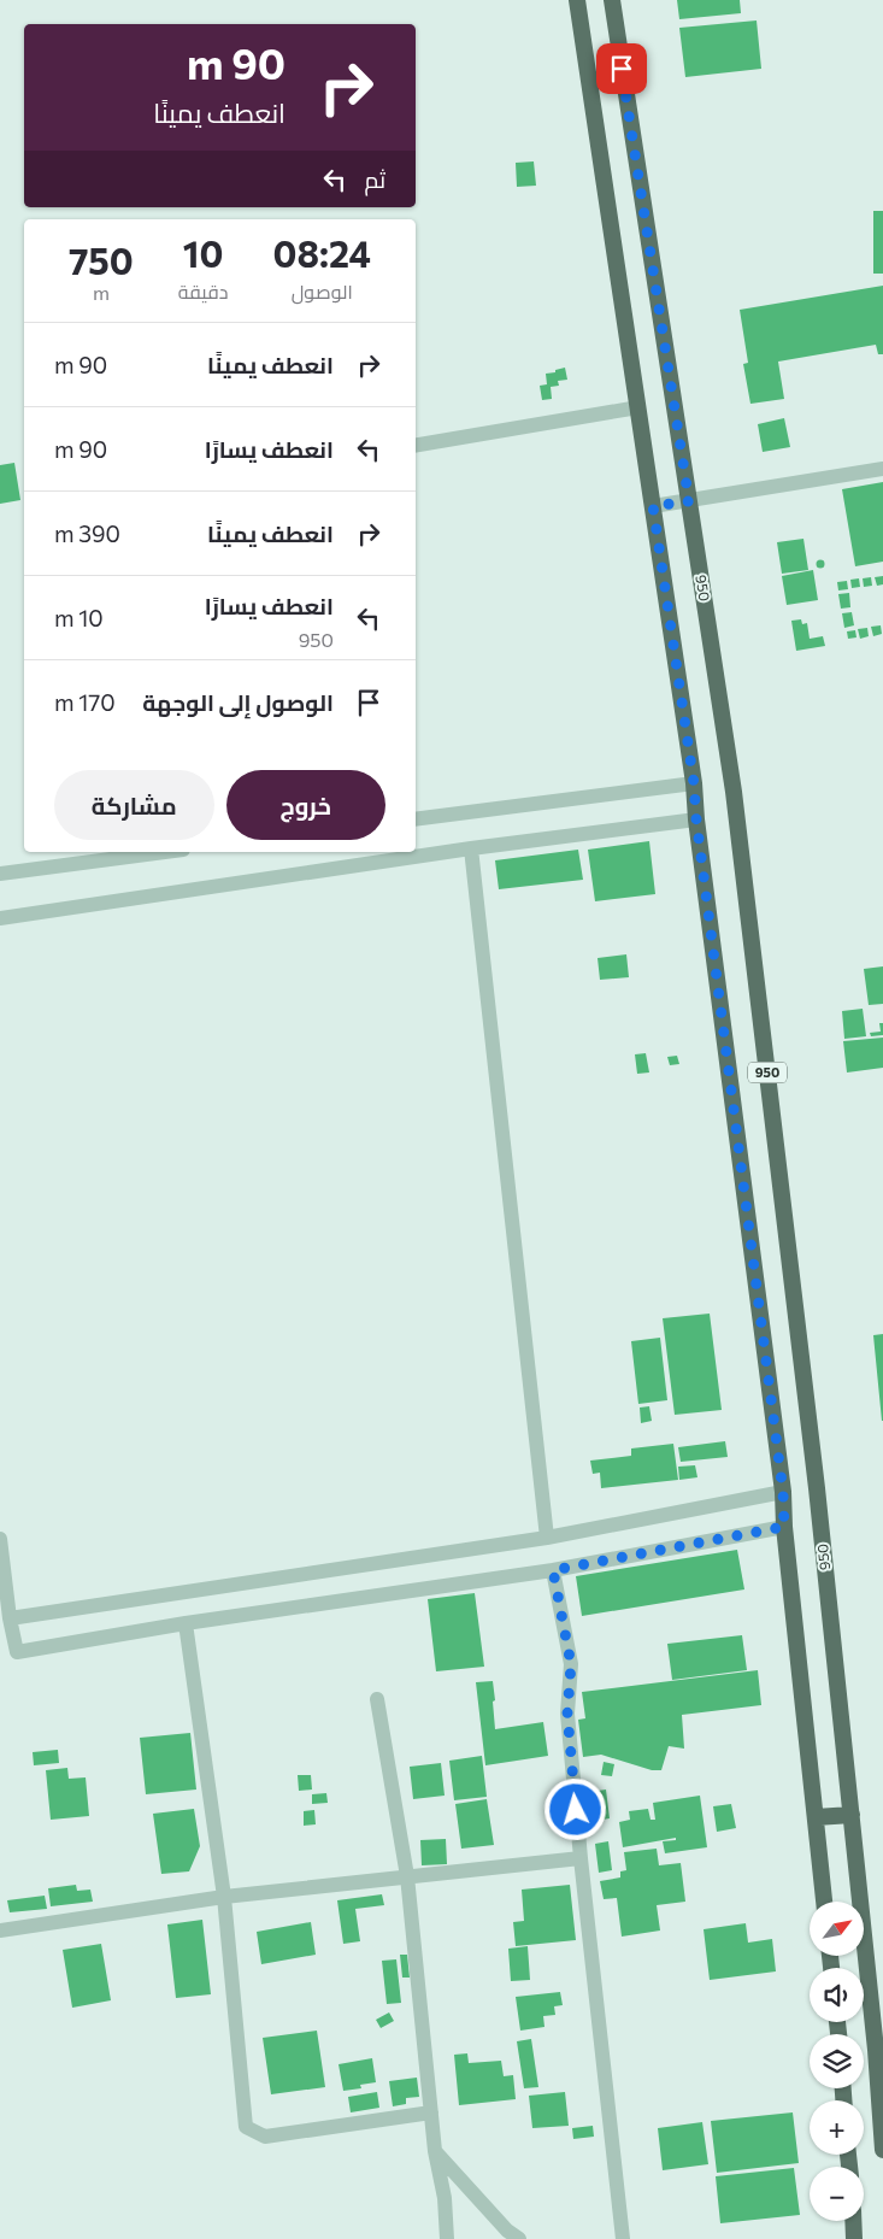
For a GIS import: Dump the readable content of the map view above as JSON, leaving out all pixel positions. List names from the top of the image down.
{
  "streets": {
    "main road": ["950"]
  },
  "north": "top right",
  "page": {
    "turn": ["90 m", "انعطف يمينًا"],
    "then": "ثم",
    "eta": [
      "08:24",
      "الوصول",
      "10",
      "دقيقة",
      "750",
      "m"
    ],
    "list": [
      {
        "name": "انعطف يمينًا",
        "value": "90 m"
      },
      {
        "name": "انعطف يسارًا",
        "value": "90 m"
      },
      {
        "name": "انعطف يمينًا",
        "value": "390 m"
      },
      {
        "name": "انعطف يسارًا",
        "note": "950",
        "value": "10 m"
      },
      {
        "name": "الوصول إلى الوجهة",
        "value": "170 m"
      }
    ],
    "buttons": ["خروج", "مشاركة"],
    "map_buttons": ["+", "−"]
  }
}
